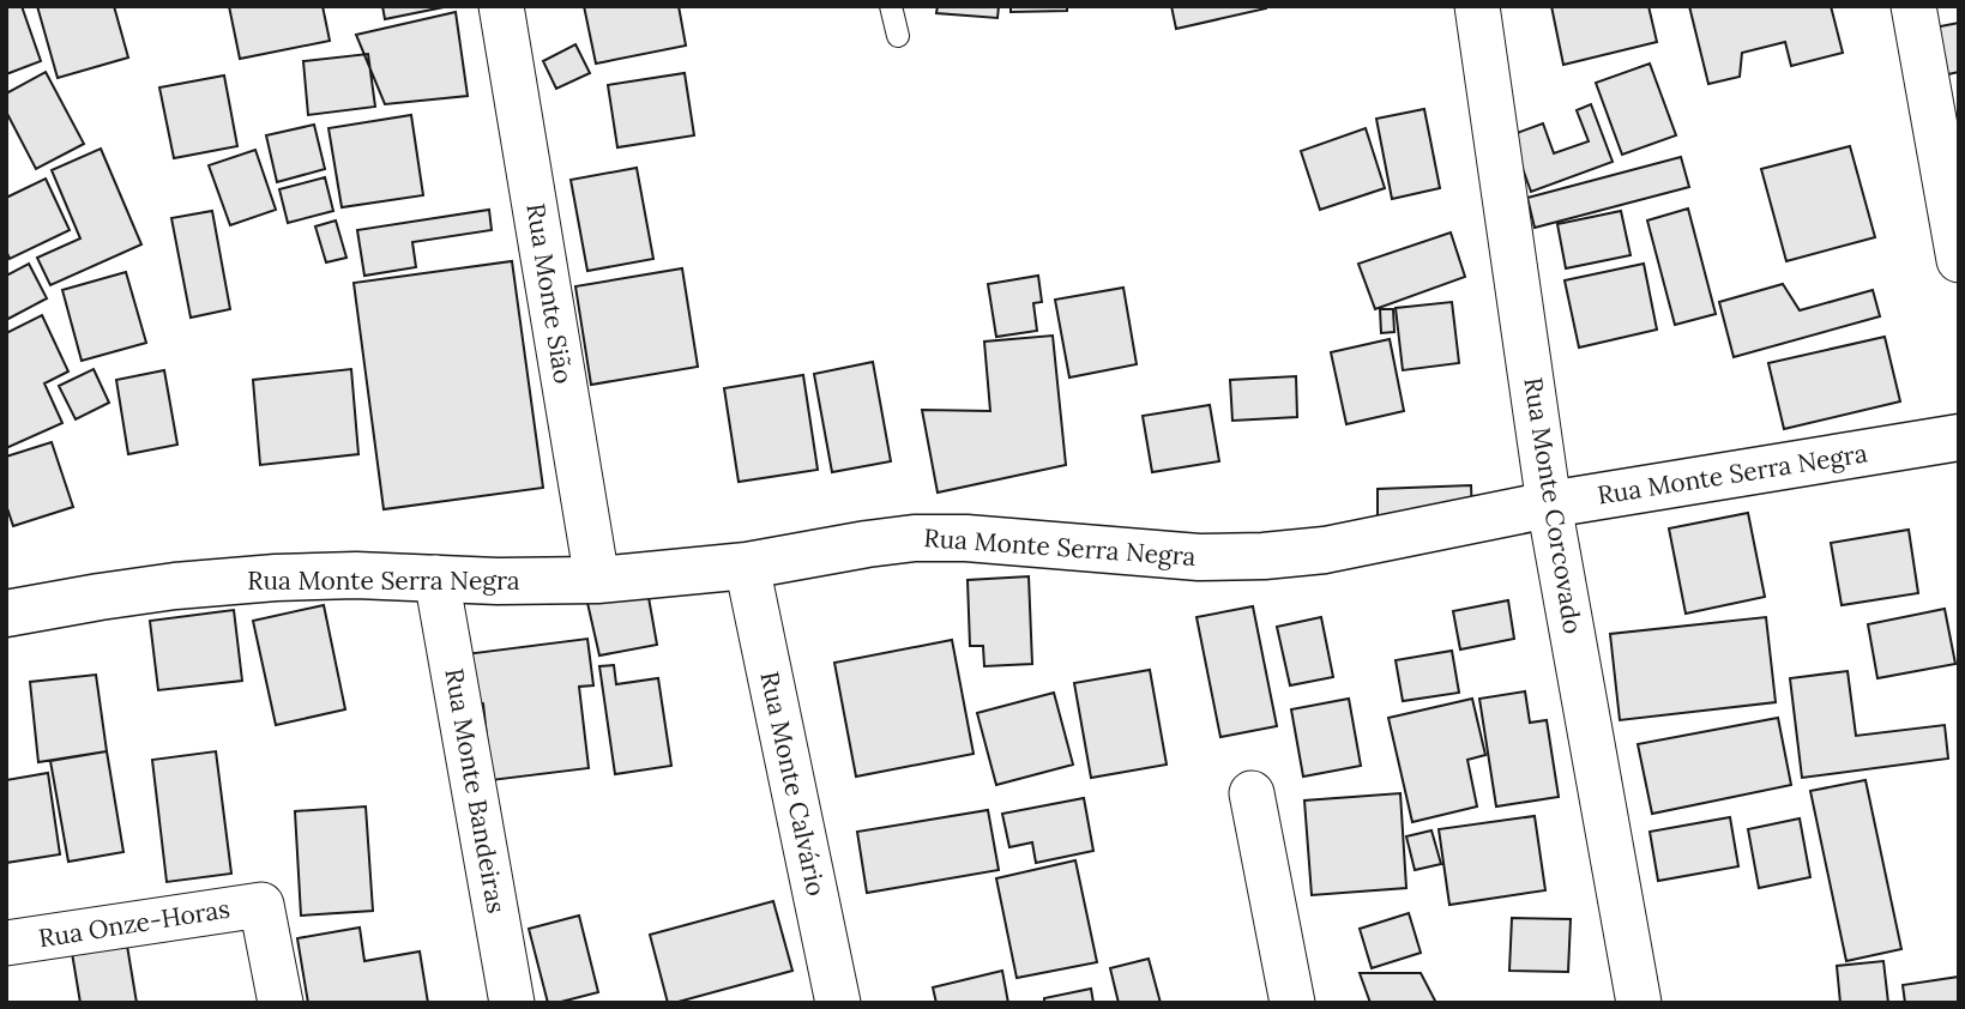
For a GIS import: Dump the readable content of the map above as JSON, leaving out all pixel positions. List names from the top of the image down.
{
  "streets": {
    "street": [
      "Rua Monte Sião",
      "Rua Monte Serra Negra",
      "Rua Monte Corcovado",
      "Rua Monte Calvário",
      "Rua Monte Bandeiras",
      "Rua Onze-Horas"
    ]
  },
  "crossings": [
    ["Rua Monte Sião", "Rua Monte Serra Negra"],
    ["Rua Monte Serra Negra", "Rua Monte Corcovado"],
    ["Rua Monte Serra Negra", "Rua Monte Calvário"],
    ["Rua Monte Serra Negra", "Rua Monte Bandeiras"]
  ]
}
